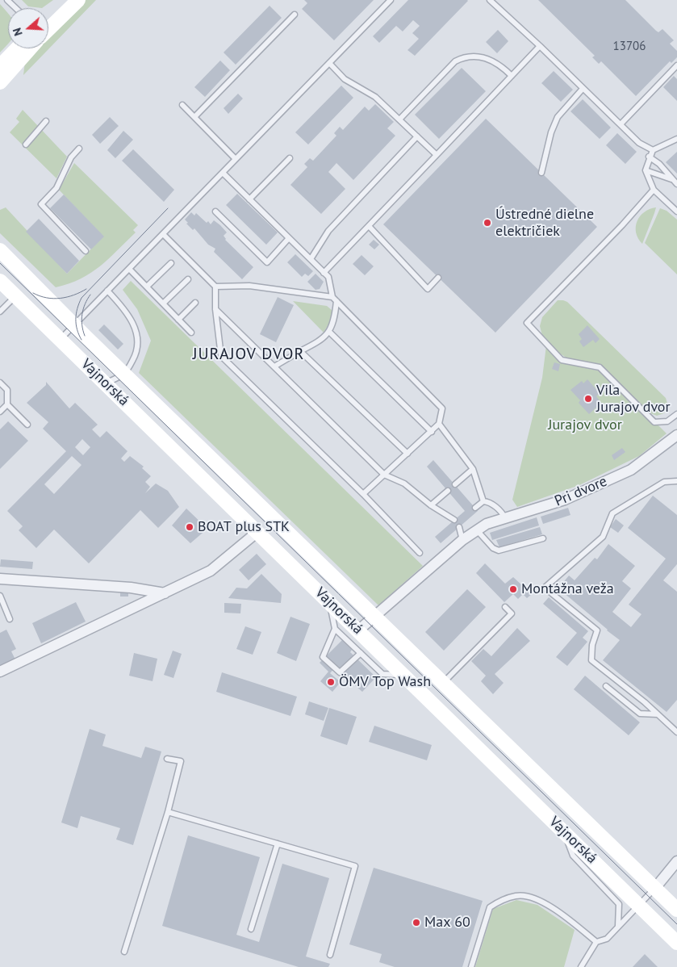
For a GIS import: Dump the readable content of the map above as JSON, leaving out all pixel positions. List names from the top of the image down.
{
  "streets": {
    "main road": ["Vajnorská"],
    "street": ["Pri dvore"]
  },
  "crossings": [
    ["Vajnorská", "Pri dvore"]
  ],
  "districts": ["JURAJOV DVOR"],
  "parks": ["Jurajov dvor"],
  "places": [
    "Ústredné dielne električiek",
    "Vila Jurajov dvor",
    "BOAT plus STK",
    "Montážna veža",
    "ÖMV Top Wash",
    "Max 60"
  ],
  "house_numbers": ["13706"],
  "north": "left"
}
